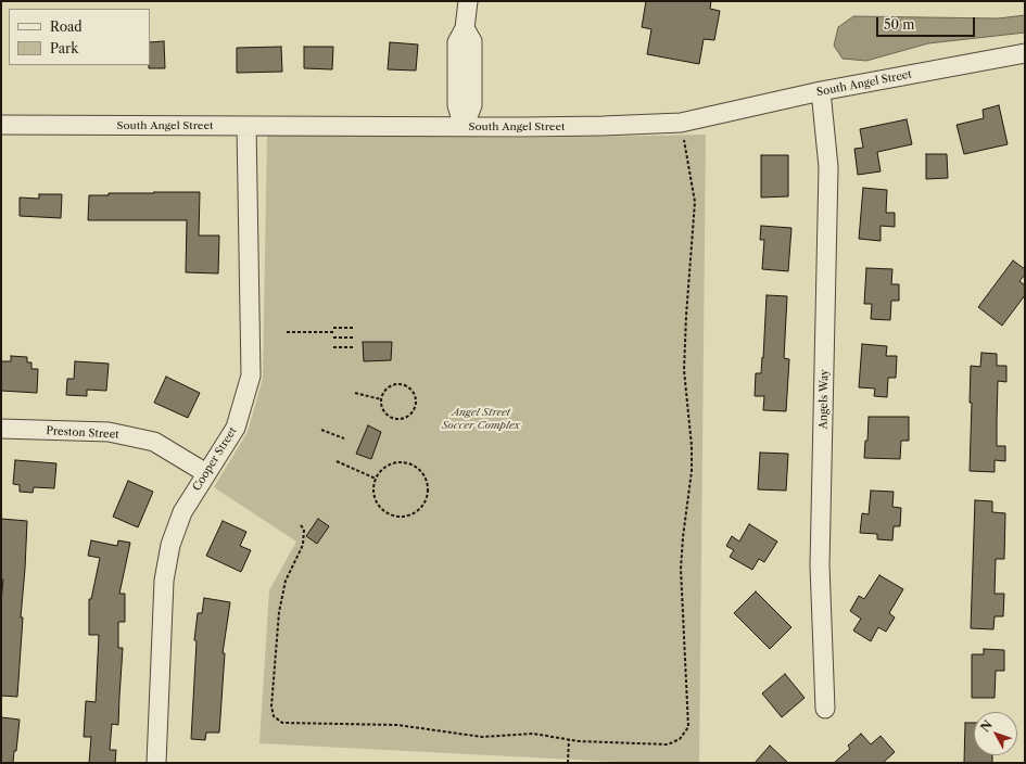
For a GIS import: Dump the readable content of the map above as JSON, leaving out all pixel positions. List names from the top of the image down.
{
  "streets": {
    "street": [
      "South Angel Street",
      "Angels Way",
      "Preston Street",
      "Cooper Street"
    ]
  },
  "crossings": [
    ["South Angel Street", "Angels Way"],
    ["South Angel Street", "Cooper Street"],
    ["Preston Street", "Cooper Street"]
  ],
  "parks": ["Angel Street Soccer Complex"],
  "legend": ["Road", "Park"],
  "scale_bar": "50 m",
  "north": "top left"
}
